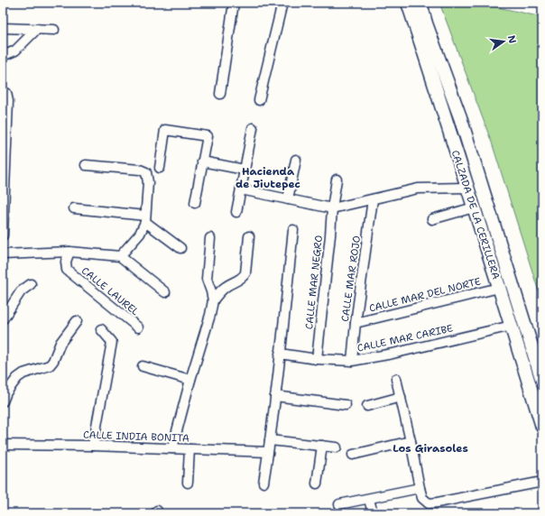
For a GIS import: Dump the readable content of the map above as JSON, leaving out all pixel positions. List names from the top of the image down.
{
  "streets": {
    "street": [
      "CALZADA DE LA CERILLERA",
      "CALLE MAR ROJO",
      "CALLE MAR NEGRO",
      "CALLE LAUREL",
      "CALLE MAR DEL NORTE",
      "CALLE MAR CARIBE",
      "CALLE INDIA BONITA"
    ]
  },
  "crossings": [
    ["CALZADA DE LA CERILLERA", "CALLE MAR DEL NORTE"],
    ["CALZADA DE LA CERILLERA", "CALLE MAR CARIBE"],
    ["CALLE MAR ROJO", "CALLE MAR DEL NORTE"],
    ["CALLE MAR ROJO", "CALLE MAR CARIBE"],
    ["CALLE MAR NEGRO", "CALLE MAR CARIBE"]
  ],
  "districts": ["Hacienda de Jiutepec", "Los Girasoles"],
  "north": "right"
}
